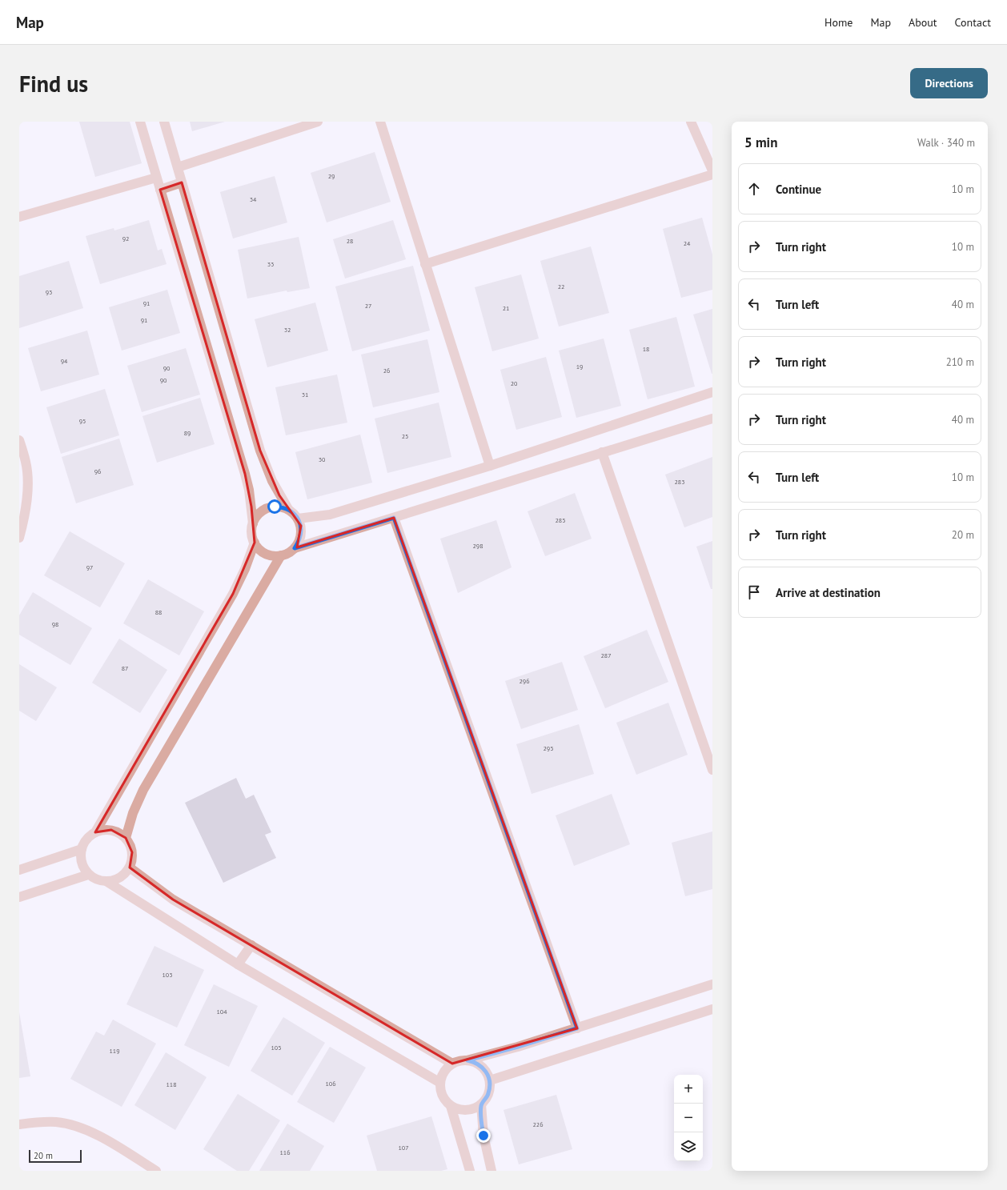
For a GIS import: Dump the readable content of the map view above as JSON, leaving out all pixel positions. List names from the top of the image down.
{
  "house_numbers": [
    "29",
    "34",
    "92",
    "28",
    "24",
    "33",
    "22",
    "93",
    "91",
    "27",
    "21",
    "91",
    "32",
    "18",
    "94",
    "19",
    "90",
    "26",
    "90",
    "20",
    "31",
    "95",
    "89",
    "25",
    "30",
    "96",
    "283",
    "285",
    "298",
    "97",
    "88",
    "98",
    "287",
    "87",
    "296",
    "295",
    "103",
    "104",
    "105",
    "119",
    "106",
    "118",
    "226",
    "107",
    "116"
  ],
  "scale_bar": "20 m",
  "page": {
    "header": "Map",
    "nav": [
      "Home",
      "Map",
      "About",
      "Contact"
    ],
    "buttons": "Directions",
    "title": "Find us",
    "heading": ["5 min", "Walk · 340 m"],
    "list": [
      ["Continue", "10 m"],
      ["Turn right", "10 m"],
      ["Turn left", "40 m"],
      ["Turn right", "210 m"],
      ["Turn right", "40 m"],
      ["Turn left", "10 m"],
      ["Turn right", "20 m"],
      "Arrive at destination"
    ],
    "map_buttons": ["+", "−"],
    "scale": "20 m"
  }
}
